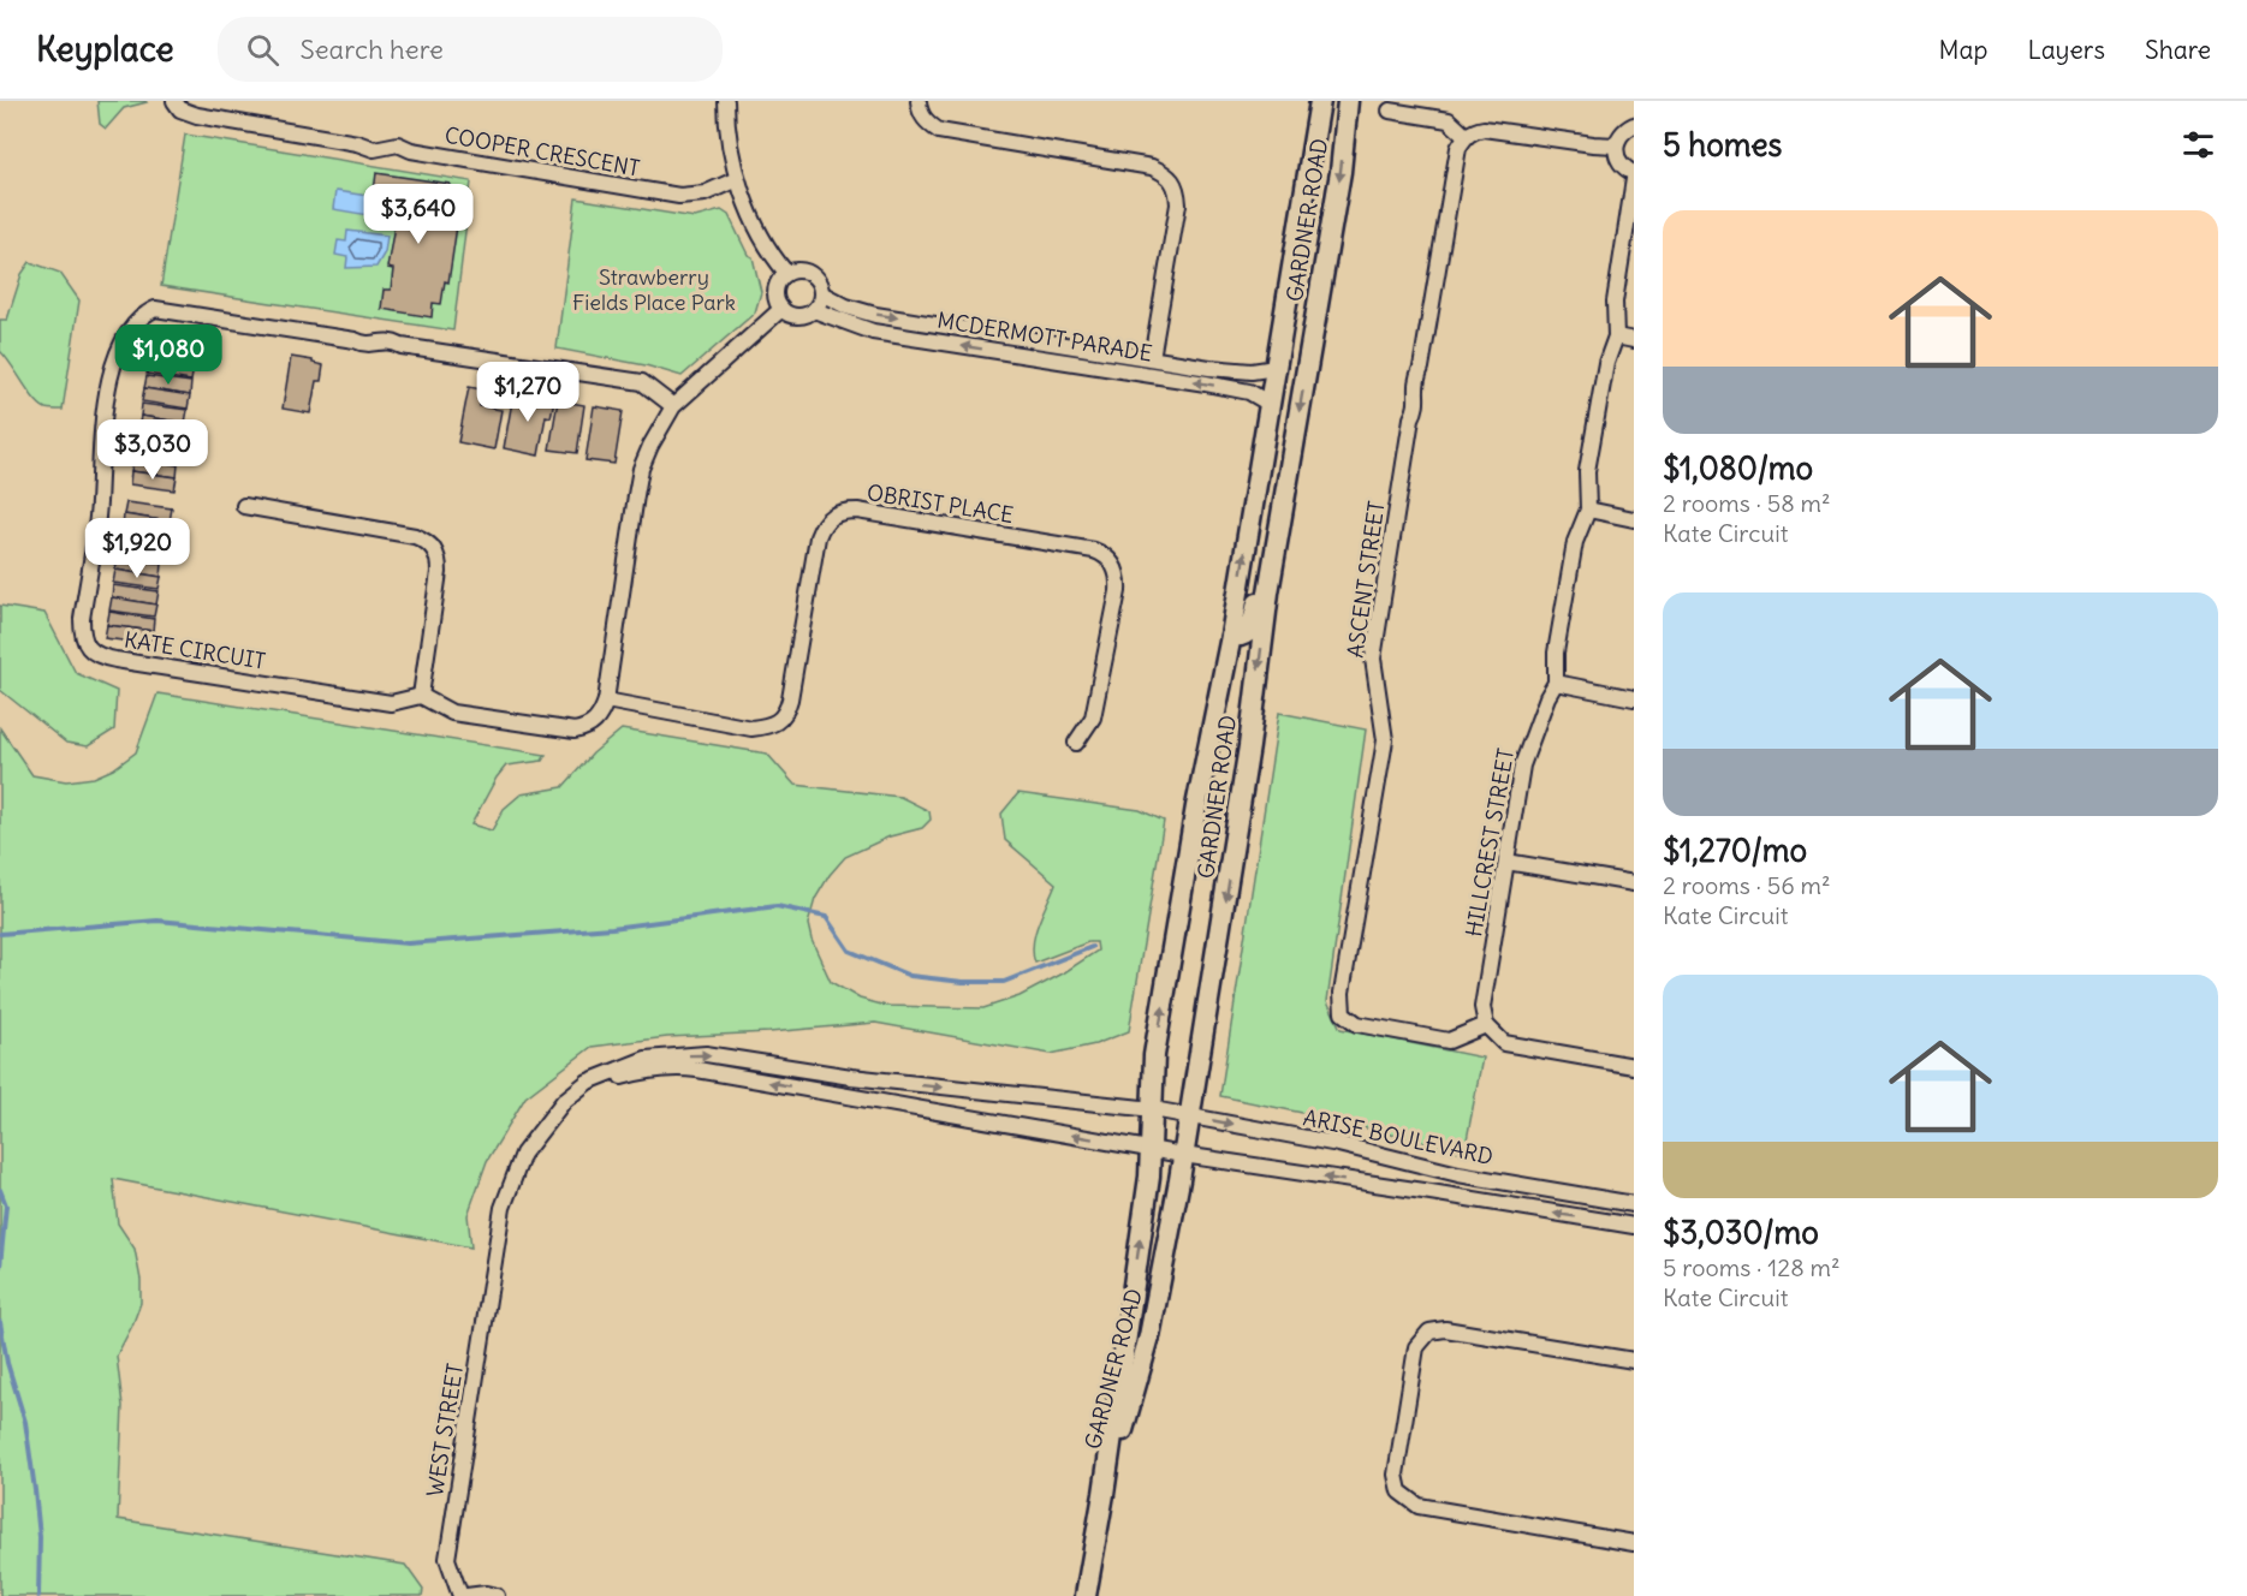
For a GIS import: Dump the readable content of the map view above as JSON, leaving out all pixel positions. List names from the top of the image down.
{
  "streets": {
    "street": [
      "COOPER CRESCENT",
      "GARDNER ROAD",
      "MCDERMOTT PARADE",
      "OBRIST PLACE",
      "ASCENT STREET",
      "KATE CIRCUIT",
      "HILLCREST STREET",
      "ARISE BOULEVARD",
      "WEST STREET"
    ]
  },
  "crossings": [
    ["GARDNER ROAD", "MCDERMOTT PARADE"],
    ["GARDNER ROAD", "ARISE BOULEVARD"],
    ["ASCENT STREET", "HILLCREST STREET"],
    ["ARISE BOULEVARD", "WEST STREET"]
  ],
  "parks": ["Strawberry Fields Place Park"],
  "page": {
    "header": "Keyplace",
    "search": "Search here",
    "nav": ["Map", "Layers", "Share"],
    "heading": "5 homes",
    "price": [
      "$3,640",
      "$1,080",
      "$1,270",
      "$3,030",
      "$1,920"
    ],
    "list": [
      {
        "name": "$1,080/mo",
        "note": "2 rooms · 58 m² · Kate Circuit"
      },
      {
        "name": "$1,270/mo",
        "note": "2 rooms · 56 m² · Kate Circuit"
      },
      {
        "name": "$3,030/mo",
        "note": "5 rooms · 128 m² · Kate Circuit"
      }
    ]
  }
}
